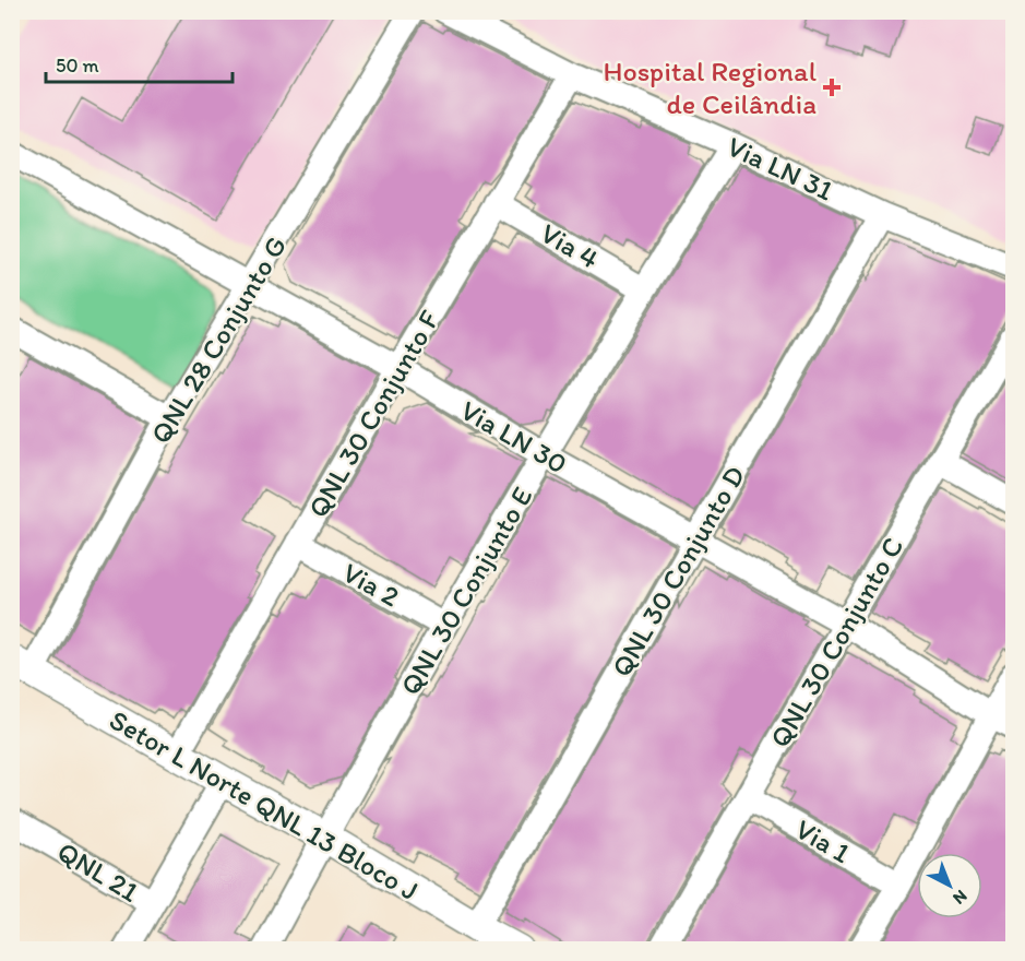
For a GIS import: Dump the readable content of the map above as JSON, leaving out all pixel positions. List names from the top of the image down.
{
  "streets": {
    "street": [
      "Via LN 31",
      "Via 4",
      "QNL 28 Conjunto G",
      "QNL 30 Conjunto F",
      "Via LN 30",
      "QNL 30 Conjunto D",
      "Via 2",
      "QNL 30 Conjunto E",
      "QNL 30 Conjunto C",
      "Setor L Norte QNL 13 Bloco J",
      "Via 1",
      "QNL 21"
    ]
  },
  "crossings": [
    ["Via LN 31", "QNL 30 Conjunto F"],
    ["Via LN 31", "QNL 30 Conjunto D"],
    ["Via LN 31", "QNL 30 Conjunto E"],
    ["Via 4", "QNL 30 Conjunto F"],
    ["Via 4", "QNL 30 Conjunto E"],
    ["QNL 28 Conjunto G", "Via LN 30"],
    ["QNL 28 Conjunto G", "Setor L Norte QNL 13 Bloco J"],
    ["QNL 30 Conjunto F", "Via LN 30"],
    ["QNL 30 Conjunto F", "Via 2"],
    ["QNL 30 Conjunto F", "Setor L Norte QNL 13 Bloco J"],
    ["Via LN 30", "QNL 30 Conjunto D"],
    ["Via LN 30", "QNL 30 Conjunto E"],
    ["Via LN 30", "QNL 30 Conjunto C"],
    ["QNL 30 Conjunto D", "Setor L Norte QNL 13 Bloco J"],
    ["Via 2", "QNL 30 Conjunto E"],
    ["QNL 30 Conjunto E", "Setor L Norte QNL 13 Bloco J"],
    ["QNL 30 Conjunto C", "Via 1"]
  ],
  "places": {
    "health": ["Hospital Regional de Ceilândia"]
  },
  "scale_bar": "50 m",
  "north": "bottom right"
}
